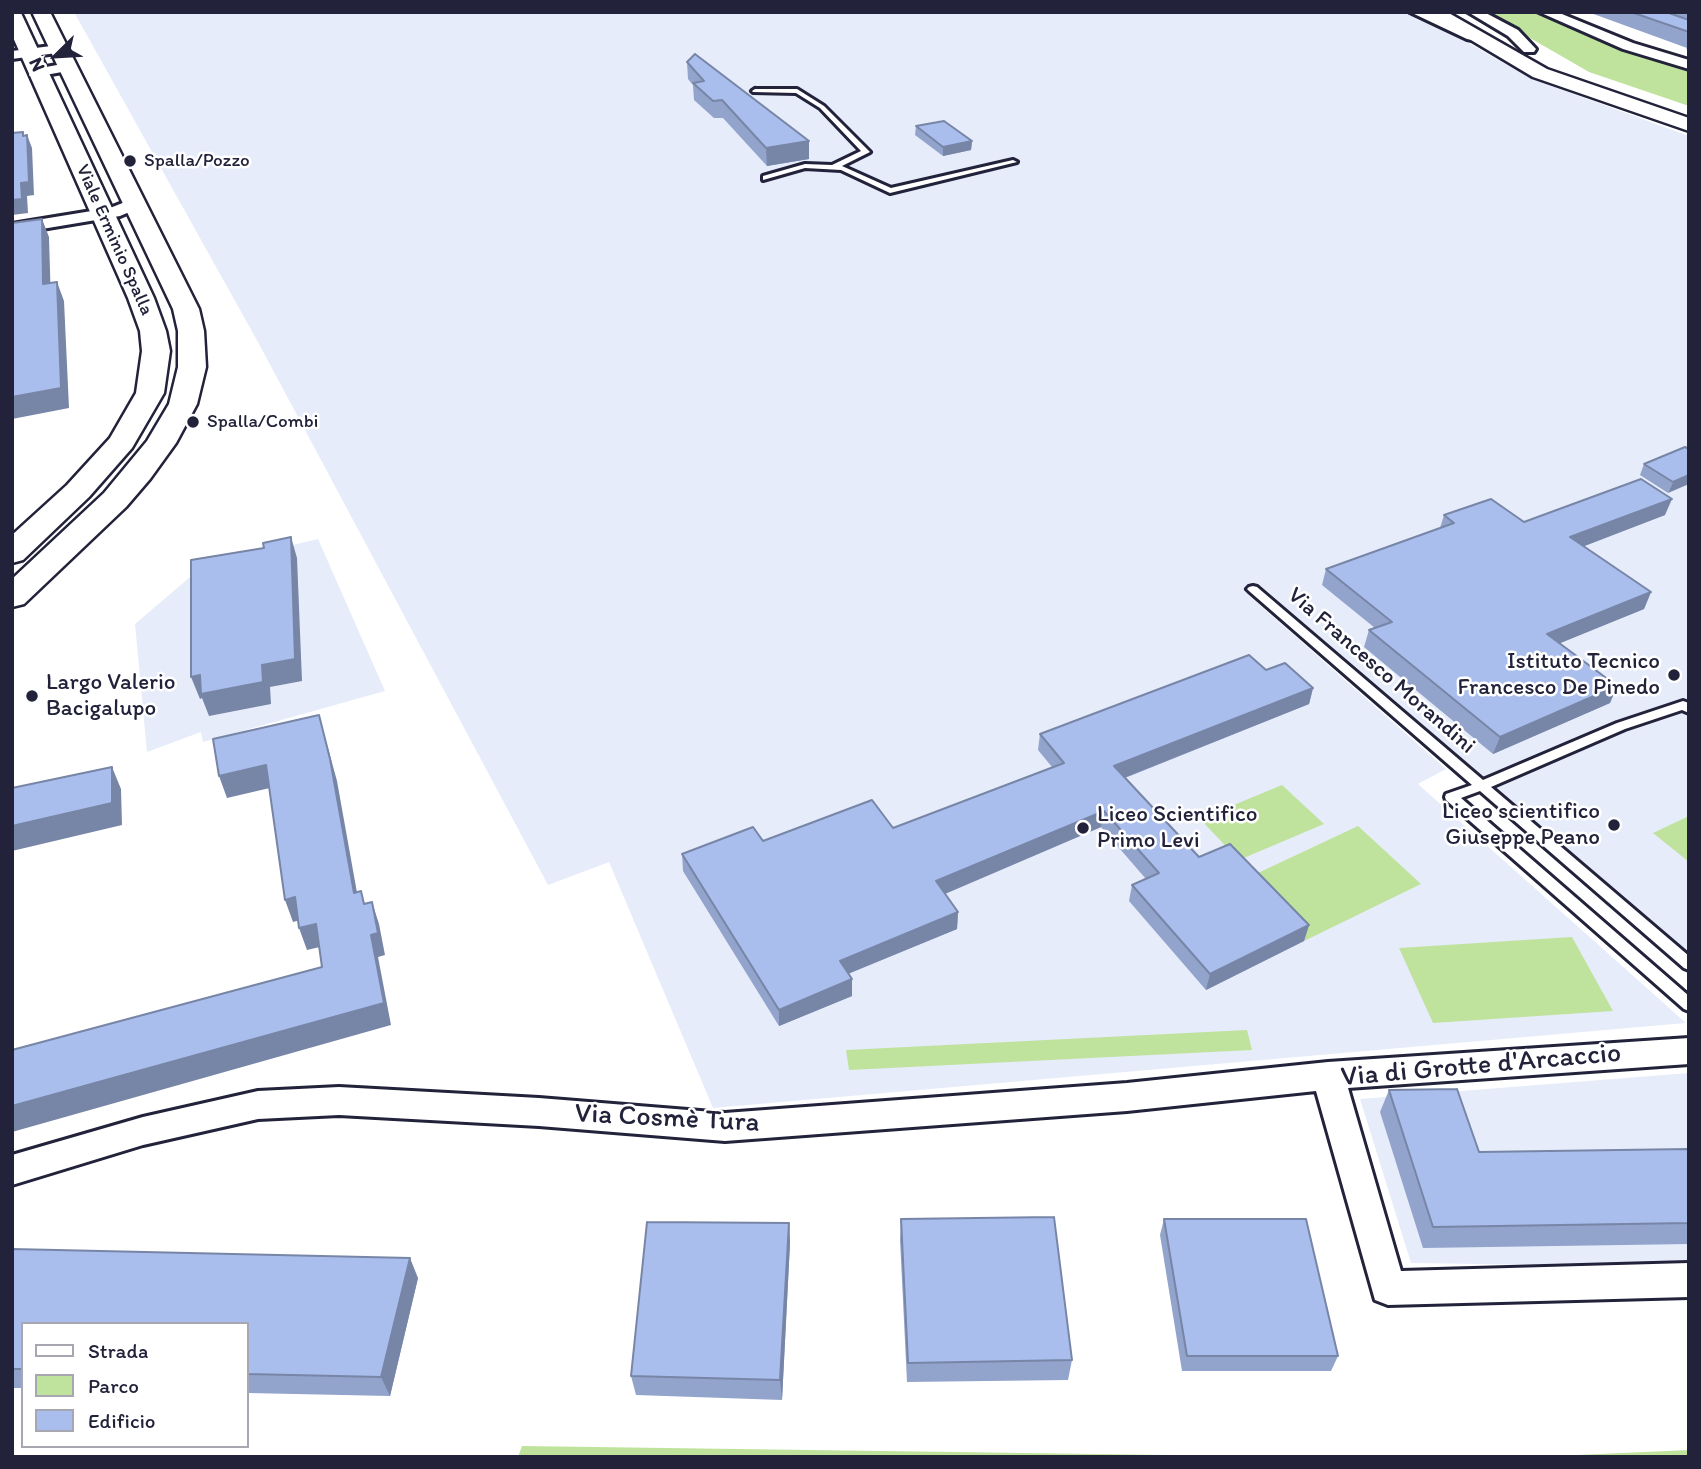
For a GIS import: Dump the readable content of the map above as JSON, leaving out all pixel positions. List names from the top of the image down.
{
  "streets": {
    "main road": ["Viale Erminio Spalla"],
    "street": ["Via di Grotte d'Arcaccio", "Via Cosmè Tura"],
    "lane": ["Via Francesco Morandini"]
  },
  "crossings": [
    ["Via di Grotte d'Arcaccio", "Via Cosmè Tura"]
  ],
  "places": [
    "Spalla/Pozzo",
    "Spalla/Combi",
    "Istituto Tecnico Francesco De Pinedo",
    "Largo Valerio Bacigalupo",
    "Liceo scientifico Giuseppe Peano",
    "Liceo Scientifico Primo Levi"
  ],
  "legend": ["Strada", "Parco", "Edificio"],
  "north": "bottom left"
}
